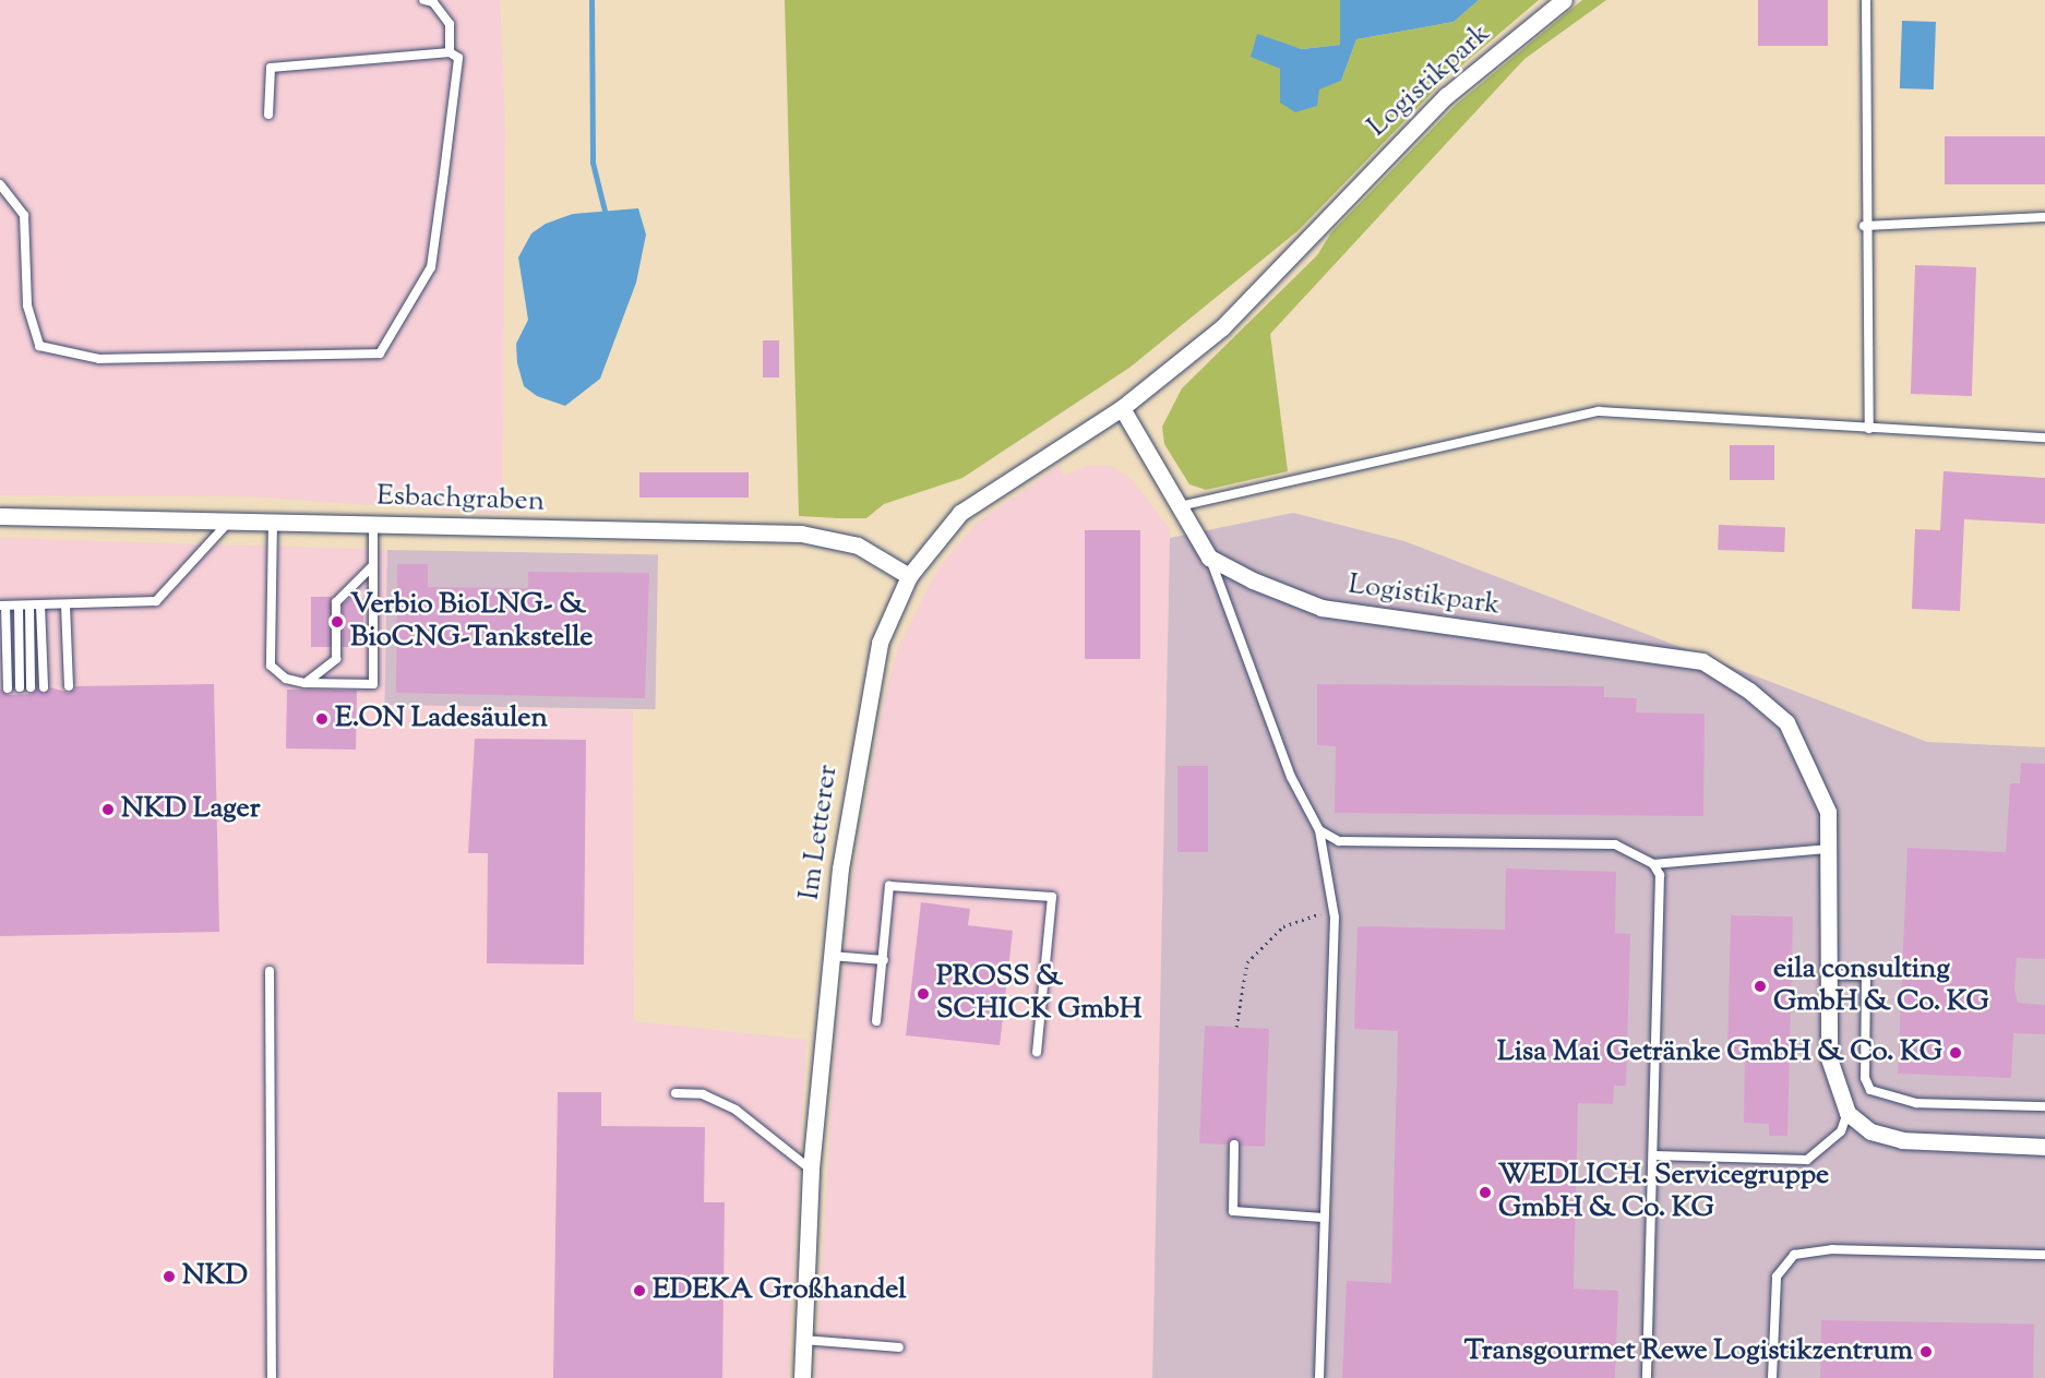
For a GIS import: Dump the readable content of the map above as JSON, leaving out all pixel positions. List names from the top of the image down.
{
  "streets": {
    "street": ["Logistikpark", "Esbachgraben", "Im Letterer"]
  },
  "crossings": [
    ["Logistikpark", "Im Letterer"],
    ["Esbachgraben", "Im Letterer"]
  ],
  "places": [
    "Verbio BioLNG- & BioCNG-Tankstelle",
    "E.ON Ladesäulen",
    "NKD Lager",
    "eila consulting GmbH & Co. KG",
    "PROSS & SCHICK GmbH",
    "Lisa Mai Getränke GmbH & Co. KG",
    "WEDLICH. Servicegruppe GmbH & Co. KG",
    "NKD",
    "EDEKA Großhandel",
    "Transgourmet Rewe Logistikzentrum"
  ]
}
